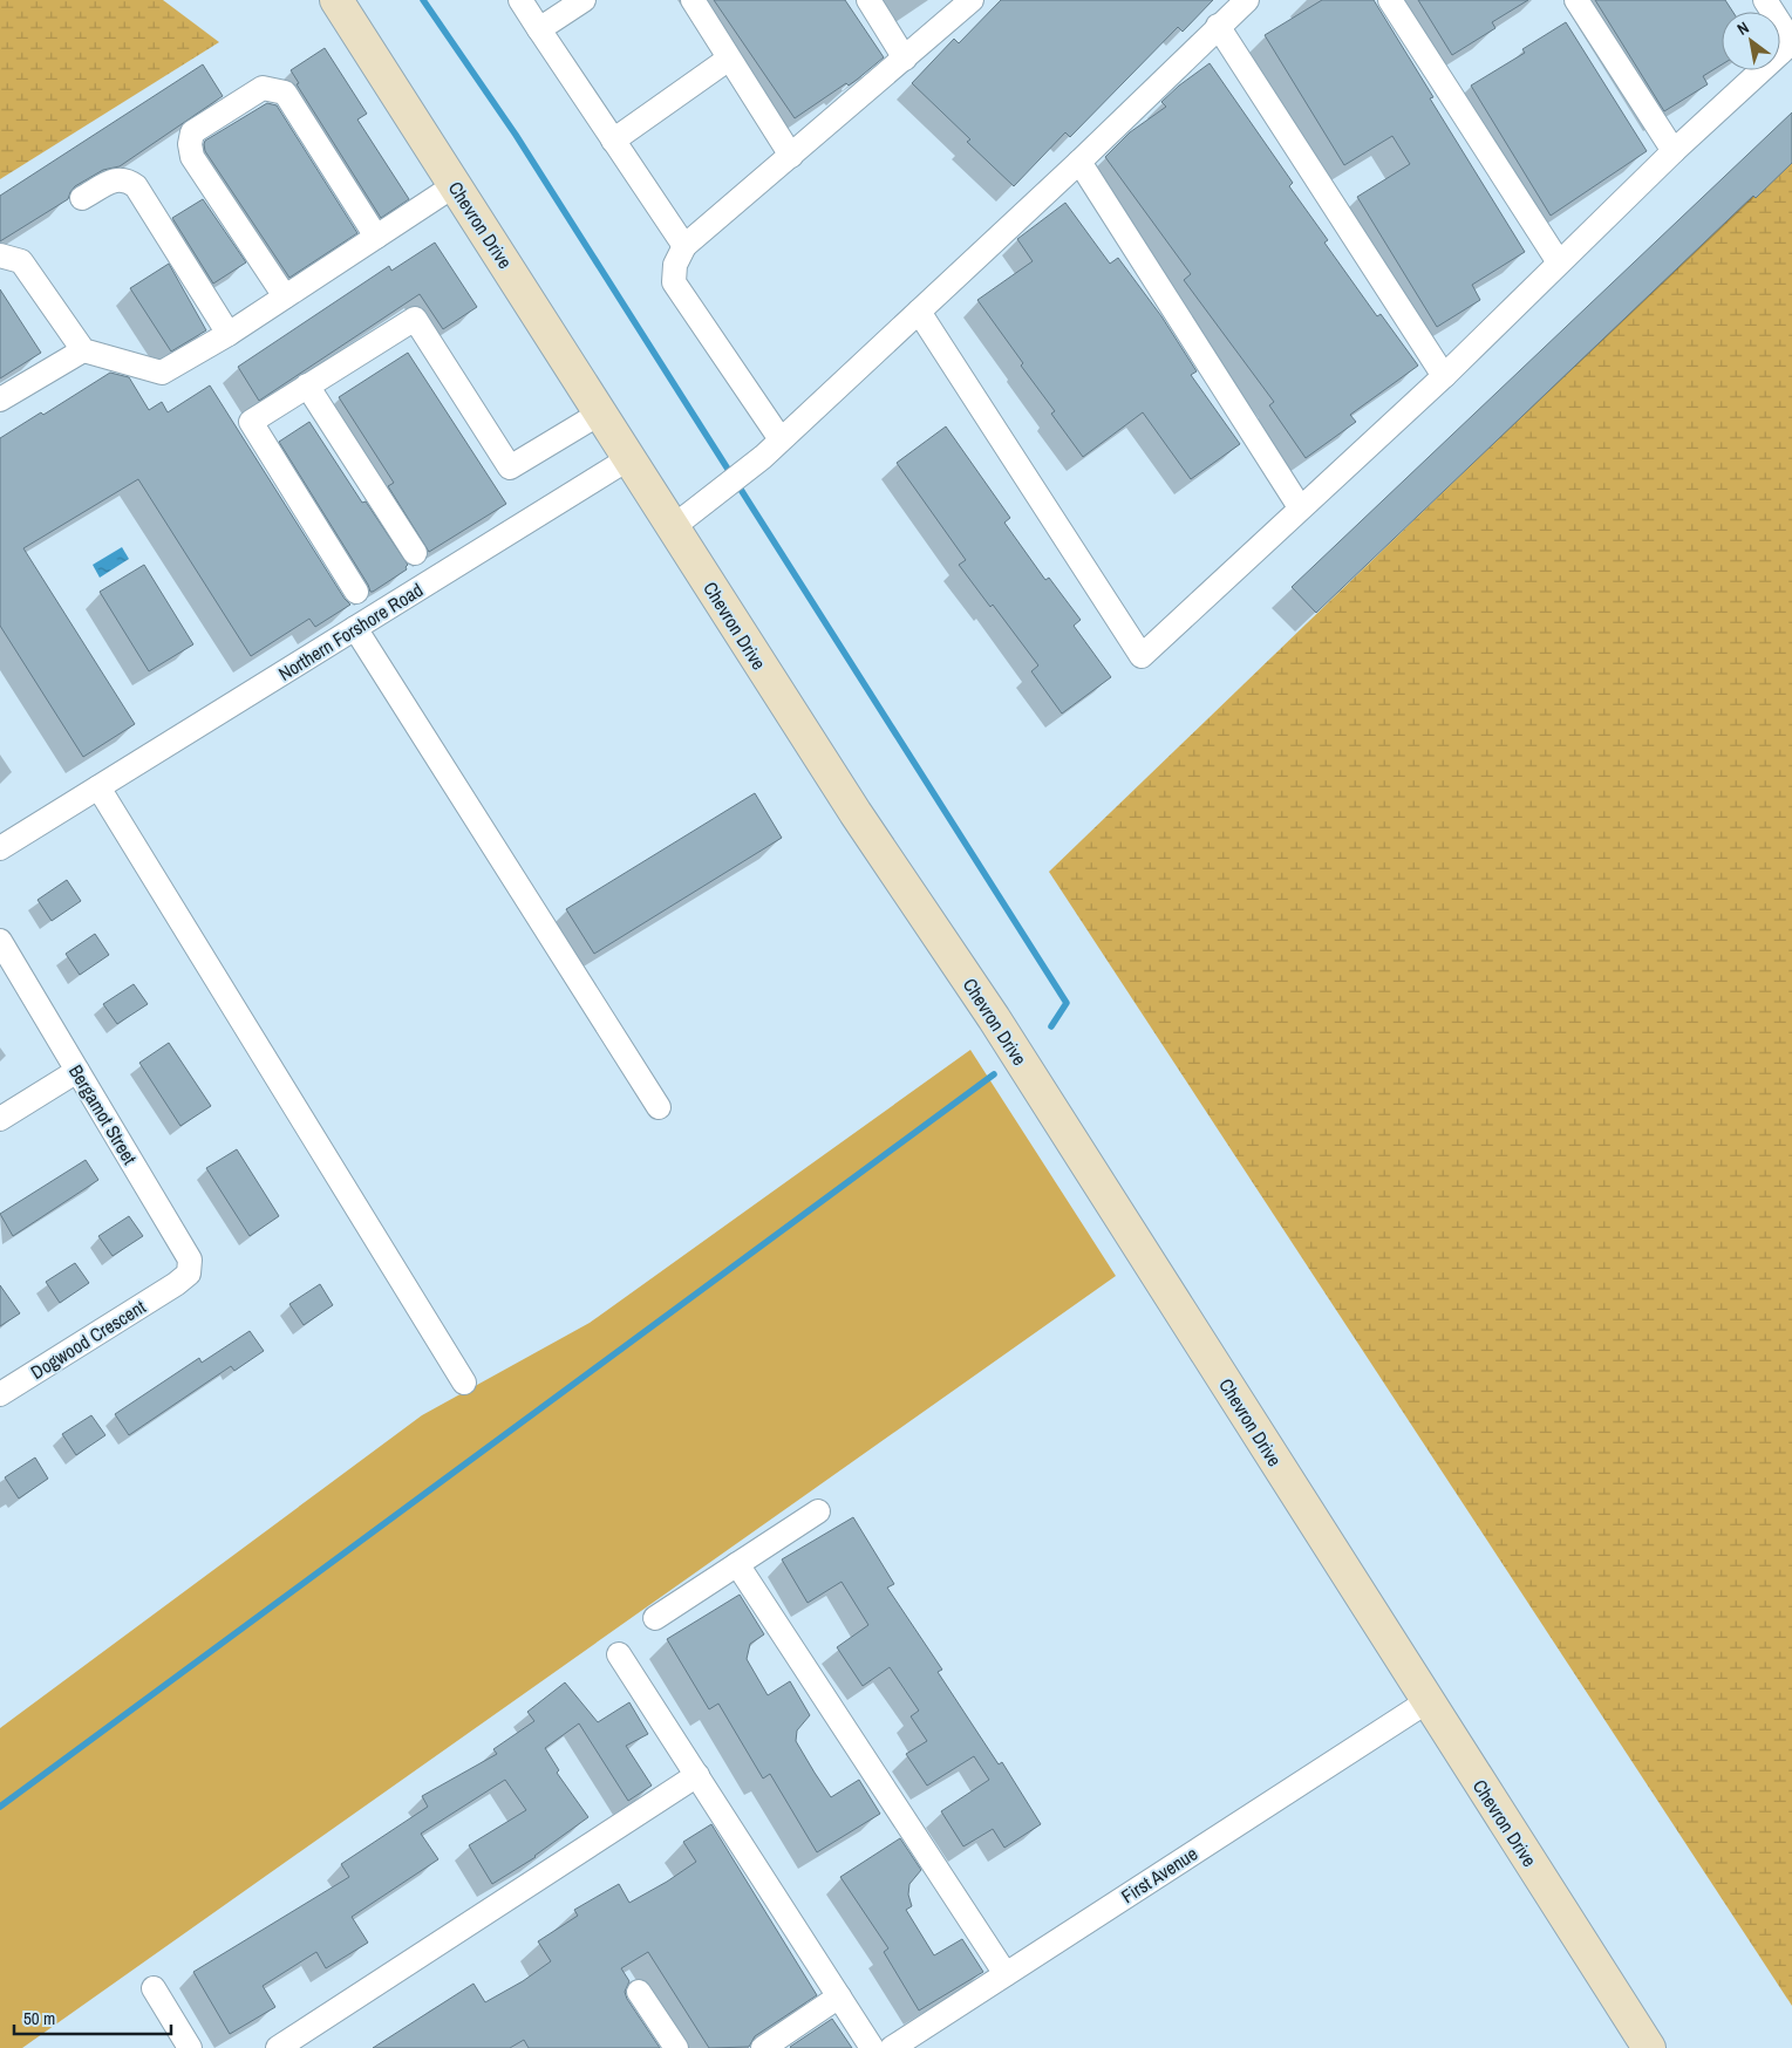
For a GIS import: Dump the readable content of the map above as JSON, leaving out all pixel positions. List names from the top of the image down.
{
  "streets": {
    "main road": ["Chevron Drive"],
    "street": [
      "Northern Forshore Road",
      "Bergamot Street",
      "Dogwood Crescent",
      "First Avenue"
    ]
  },
  "crossings": [
    ["Chevron Drive", "Northern Forshore Road"],
    ["Chevron Drive", "First Avenue"],
    ["Bergamot Street", "Dogwood Crescent"]
  ],
  "scale_bar": "50 m",
  "north": "top left"
}
